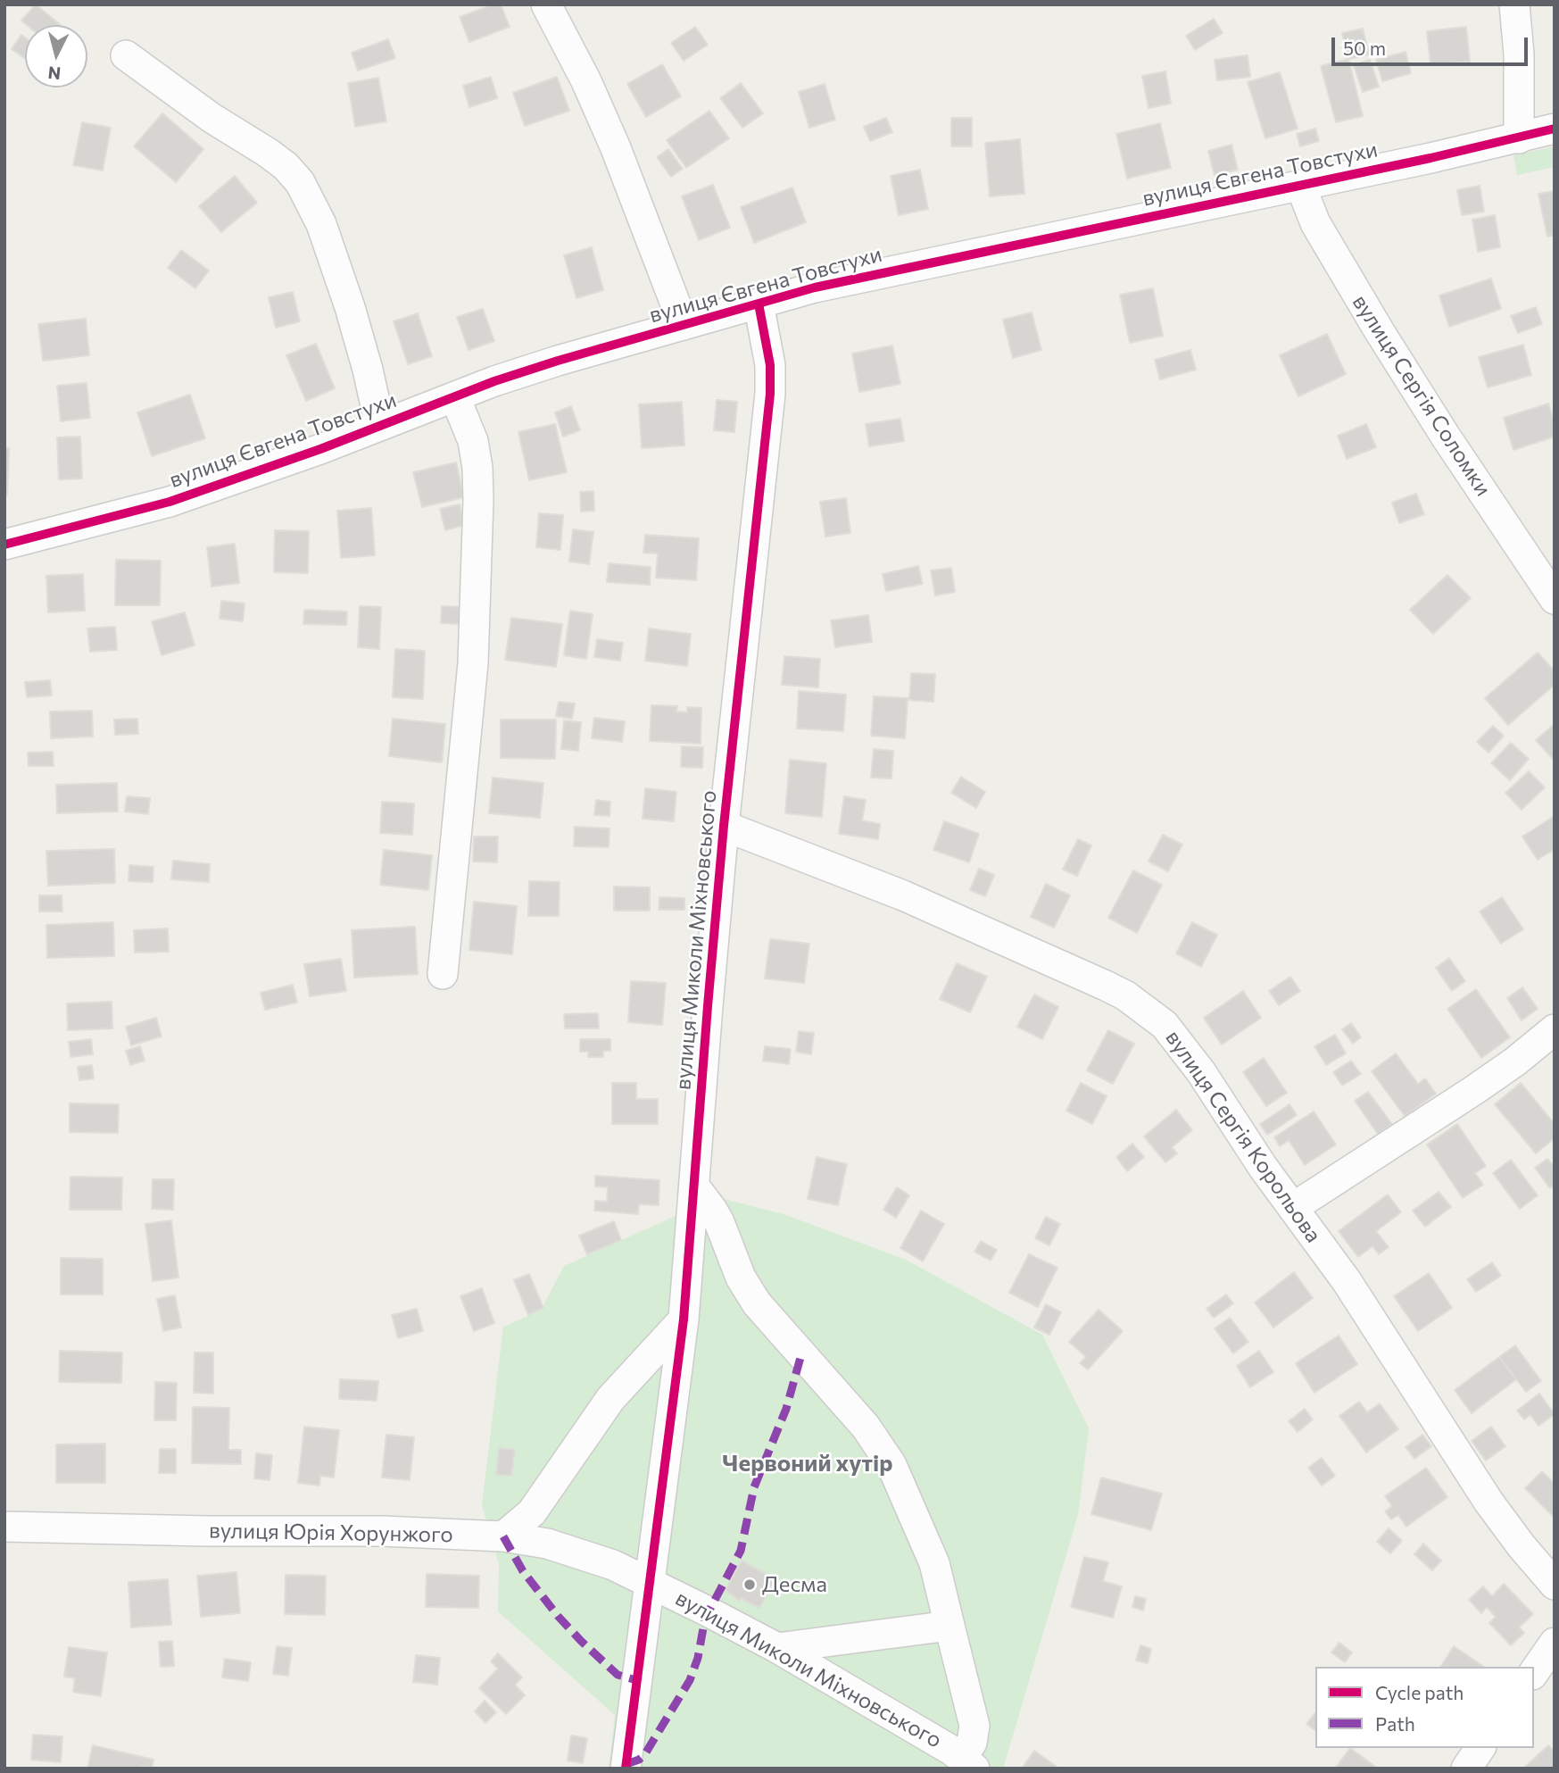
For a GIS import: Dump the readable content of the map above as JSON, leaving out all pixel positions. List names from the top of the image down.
{
  "streets": {
    "street": [
      "вулиця Євгена Товстухи",
      "вулиця Сергія Соломки",
      "вулиця Миколи Міхновського",
      "вулиця Сергія Корольова",
      "вулиця Юрія Хорунжого"
    ]
  },
  "crossings": [
    ["вулиця Євгена Товстухи", "вулиця Сергія Соломки"],
    ["вулиця Євгена Товстухи", "вулиця Миколи Міхновського"],
    ["вулиця Миколи Міхновського", "вулиця Сергія Корольова"],
    ["вулиця Миколи Міхновського", "вулиця Юрія Хорунжого"]
  ],
  "districts": ["Червоний хутір"],
  "places": ["Десма"],
  "legend": ["Cycle path", "Path"],
  "scale_bar": "50 m",
  "north": "bottom"
}
